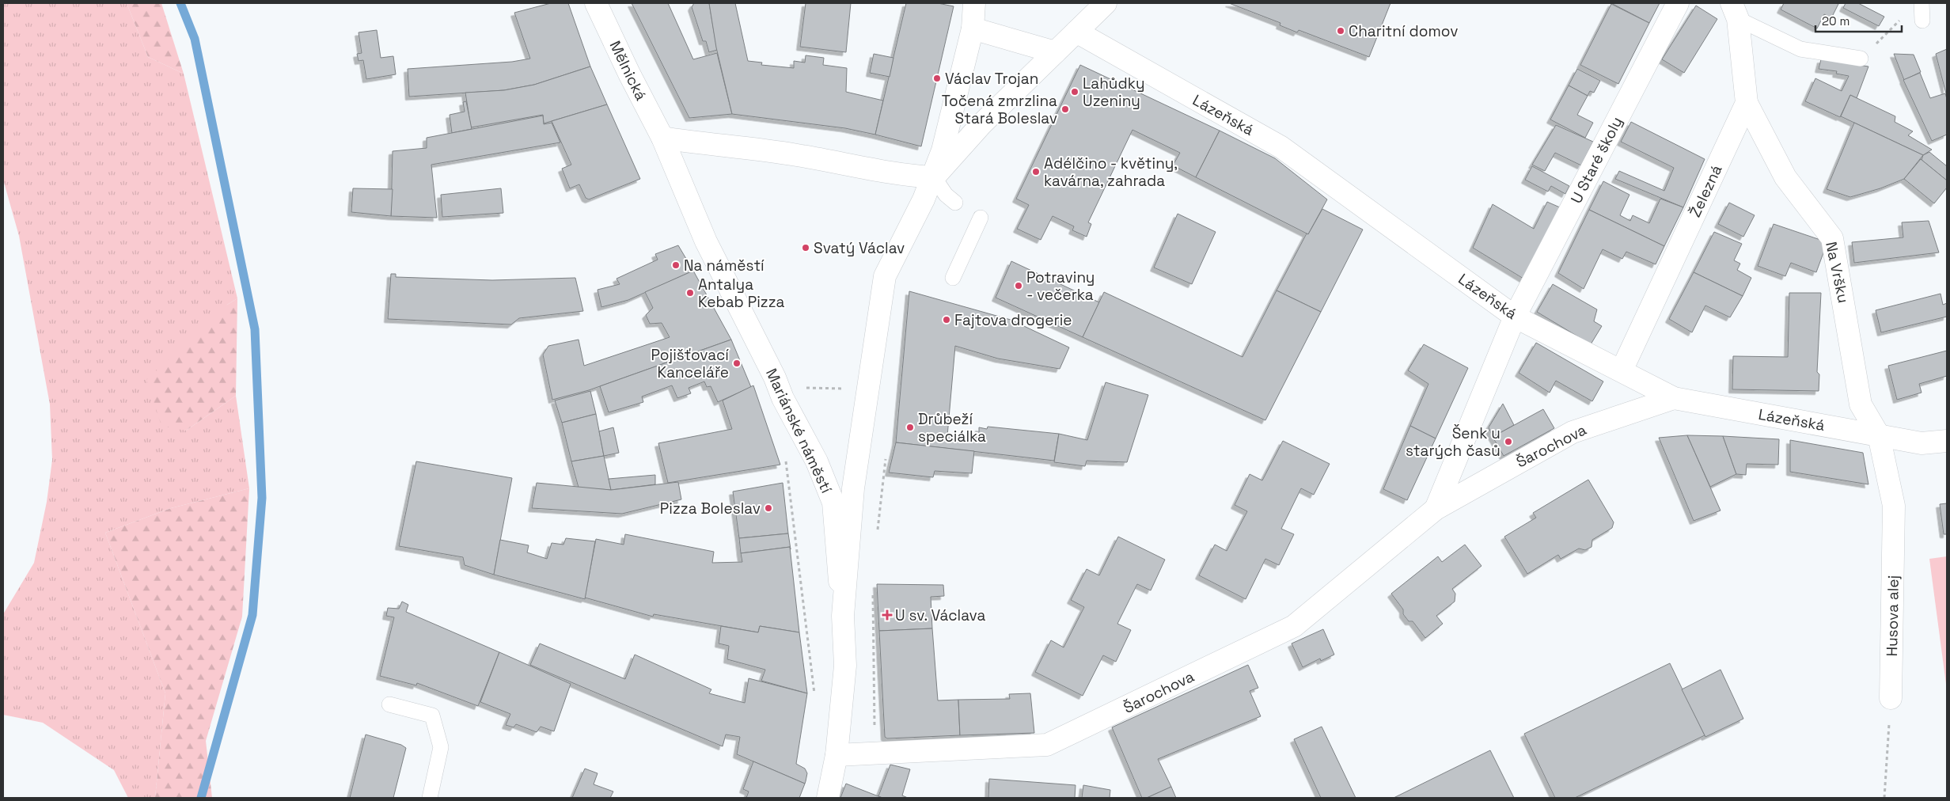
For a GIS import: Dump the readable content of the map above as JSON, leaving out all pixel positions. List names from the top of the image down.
{
  "streets": {
    "street": [
      "Mělnická",
      "Lázeňská",
      "U Staré školy",
      "Železná",
      "Na Vršku",
      "Mariánské náměstí",
      "Šarochova",
      "Husova alej"
    ]
  },
  "crossings": [
    ["Mělnická", "Mariánské náměstí"],
    ["Lázeňská", "U Staré školy"],
    ["Lázeňská", "Železná"],
    ["Lázeňská", "Na Vršku"],
    ["Lázeňská", "Šarochova"],
    ["Lázeňská", "Husova alej"],
    ["U Staré školy", "Šarochova"],
    ["Železná", "Na Vršku"],
    ["Na Vršku", "Husova alej"]
  ],
  "places": {
    "other": [
      "Charitní domov",
      "Václav Trojan",
      "Lahůdky Uzeniny",
      "Točená zmrzlina Stará Boleslav",
      "Adélčino - květiny, kavárna, zahrada",
      "Svatý Václav",
      "Na náměstí",
      "Potraviny - večerka",
      "Antalya Kebab Pizza",
      "Fajtova drogerie",
      "Pojišťovací Kanceláře",
      "Drůbeží speciálka",
      "Šenk u starých časů",
      "Pizza Boleslav"
    ],
    "health": ["U sv. Václava"]
  },
  "scale_bar": "20 m"
}
